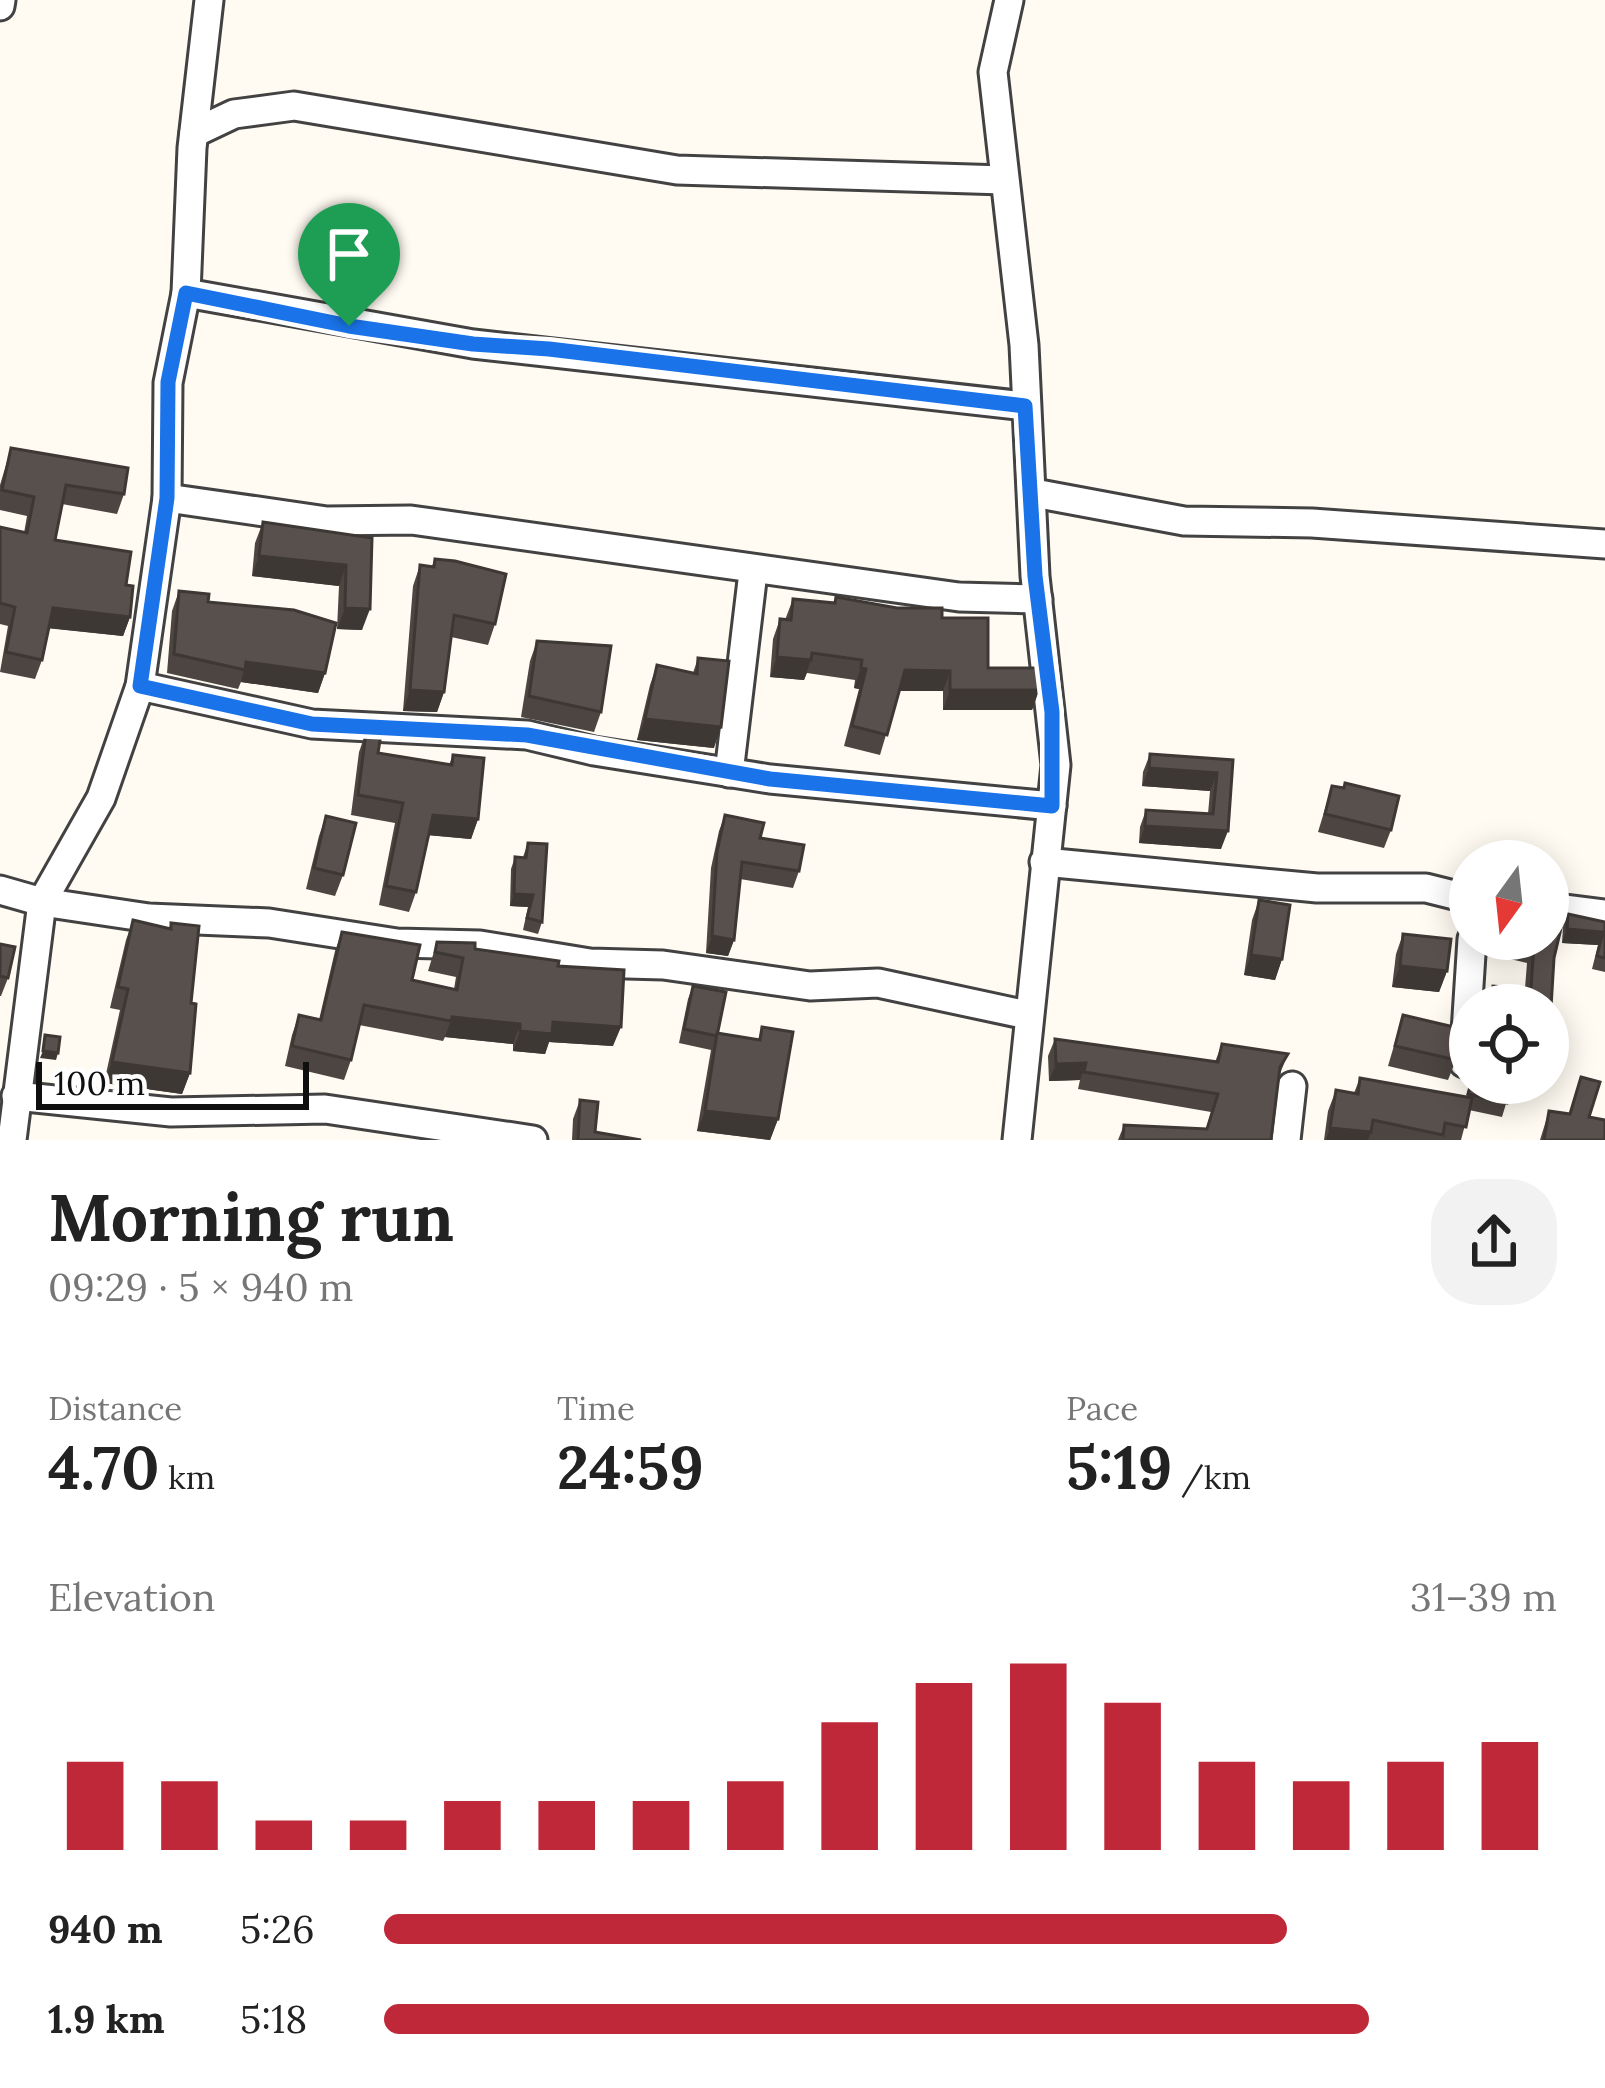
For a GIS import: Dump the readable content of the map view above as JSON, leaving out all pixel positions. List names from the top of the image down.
{
  "scale_bar": "100 m",
  "north": "bottom",
  "page": {
    "scale": "100 m",
    "heading": ["Morning run", "09:29 · 5 × 940 m"],
    "stats": [
      ["Distance", "4.70 km"],
      ["Time", "24:59"],
      ["Pace", "5:19 /km"]
    ],
    "chart": ["Elevation", "31–39 m"],
    "list": [
      {
        "name": "940 m",
        "note": "5:26"
      },
      {
        "name": "1.9 km",
        "note": "5:18"
      }
    ]
  }
}
